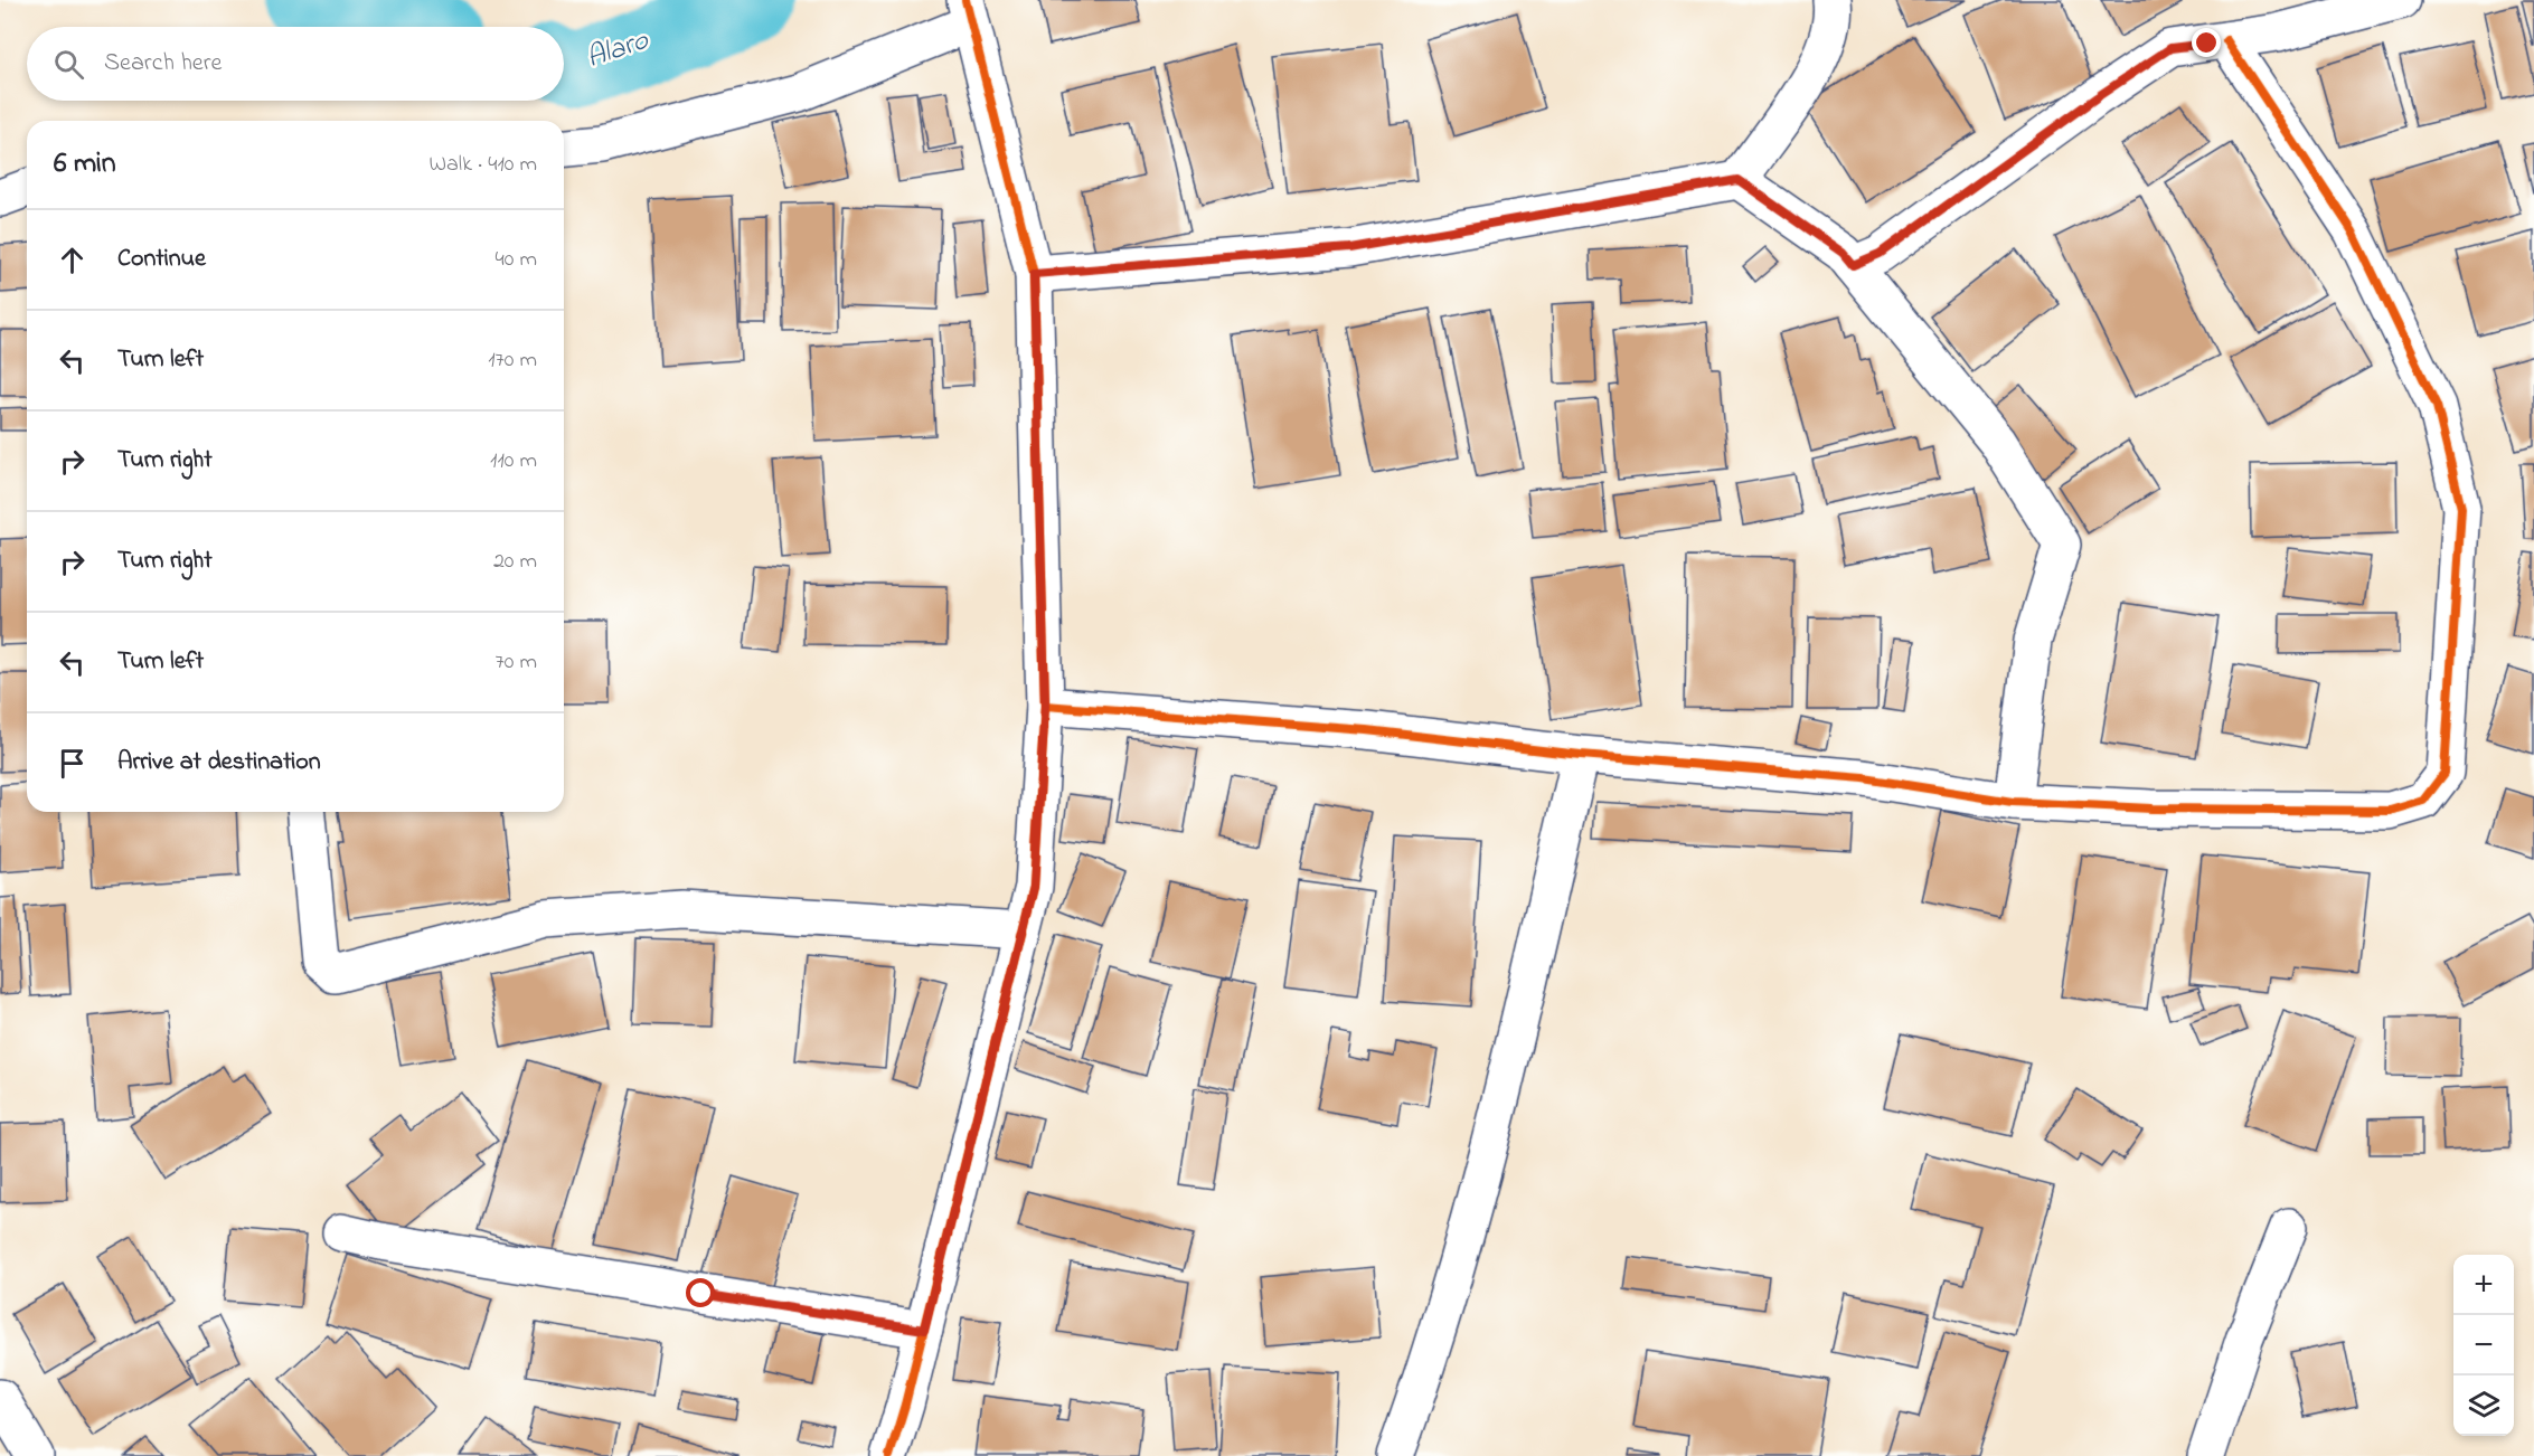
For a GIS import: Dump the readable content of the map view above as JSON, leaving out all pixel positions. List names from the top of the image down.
{
  "water": ["Alaro"],
  "page": {
    "search": "Search here",
    "heading": ["6 min", "Walk · 410 m"],
    "list": [
      ["Continue", "40 m"],
      ["Turn left", "170 m"],
      ["Turn right", "110 m"],
      ["Turn right", "20 m"],
      ["Turn left", "70 m"],
      "Arrive at destination"
    ],
    "map_buttons": ["+", "−"]
  }
}
